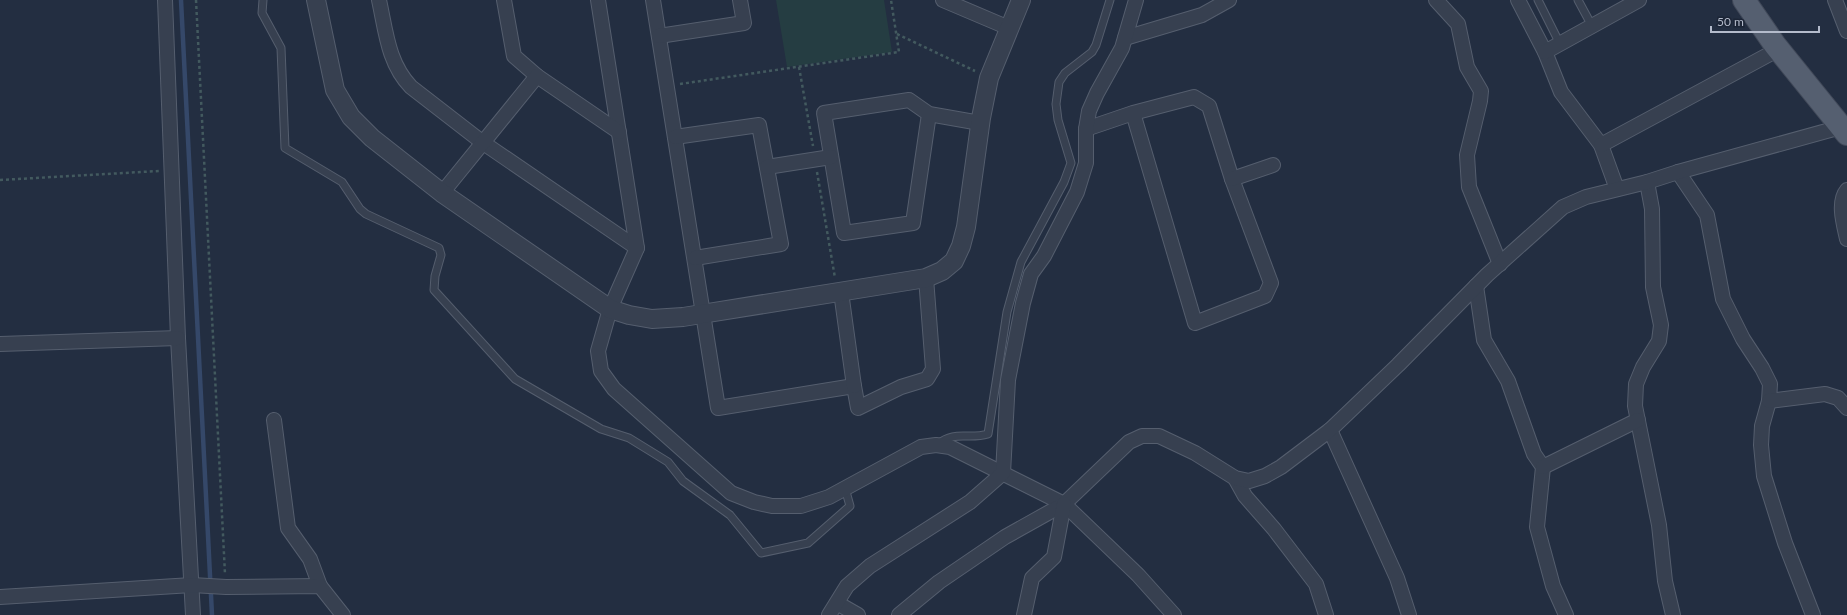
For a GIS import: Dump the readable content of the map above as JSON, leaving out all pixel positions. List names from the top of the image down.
{
  "scale_bar": "50 m"
}
